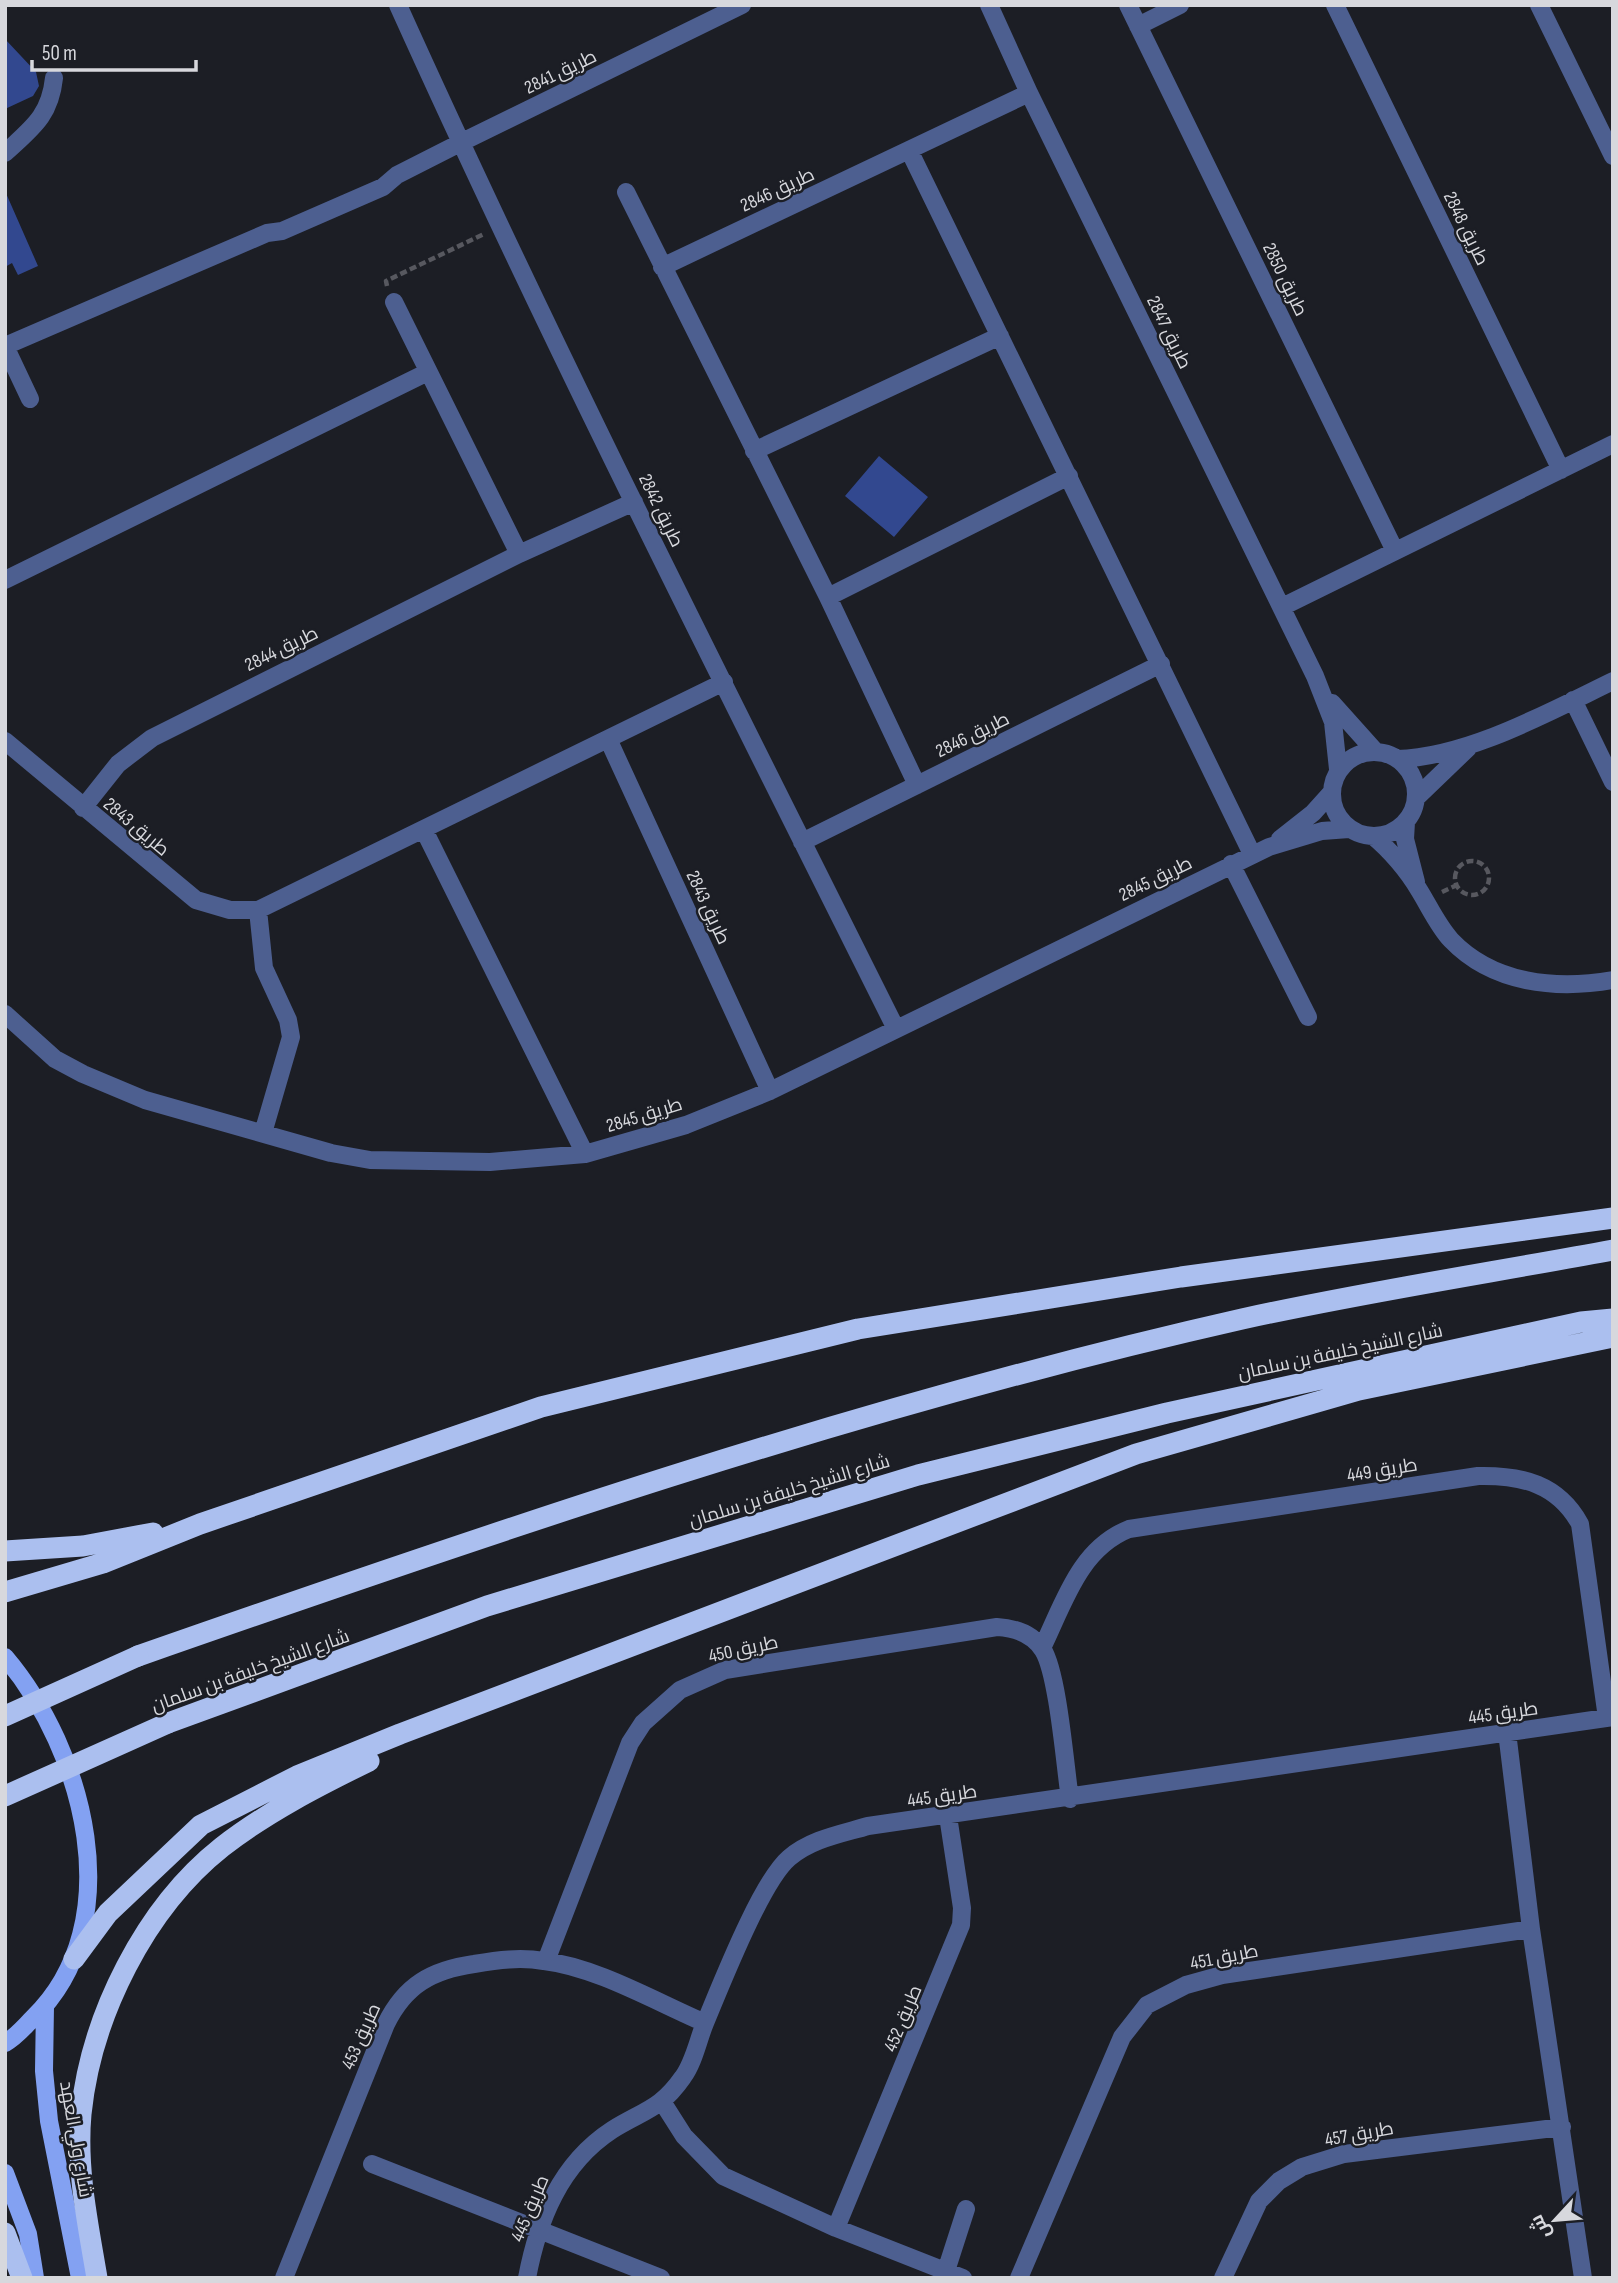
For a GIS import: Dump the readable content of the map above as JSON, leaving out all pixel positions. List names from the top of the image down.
{
  "streets": {
    "highway": ["شارع الشيخ خليفة بن سلمان"],
    "main road": ["شارع ولي العهد"],
    "street": [
      "طريق 2841",
      "طريق 2846",
      "طريق 2848",
      "طريق 2850",
      "طريق 2847",
      "طريق 2842",
      "طريق 2844",
      "طريق 2843",
      "طريق 2845",
      "طريق 449",
      "طريق 450",
      "طريق 445",
      "طريق 451",
      "طريق 452",
      "طريق 453",
      "طريق 457"
    ]
  },
  "crossings": [
    ["طريق 2841", "طريق 2842"],
    ["طريق 2846", "طريق 2847"],
    ["طريق 2846", "طريق 2842"],
    ["طريق 2847", "طريق 2845"],
    ["طريق 2842", "طريق 2844"],
    ["طريق 2842", "طريق 2843"],
    ["طريق 2842", "طريق 2845"],
    ["طريق 2844", "طريق 2843"],
    ["طريق 2843", "طريق 2845"],
    ["طريق 449", "طريق 450"],
    ["طريق 449", "طريق 445"],
    ["طريق 450", "طريق 453"],
    ["طريق 445", "طريق 452"],
    ["طريق 445", "طريق 453"]
  ],
  "scale_bar": "50 m",
  "north": "bottom left"
}
